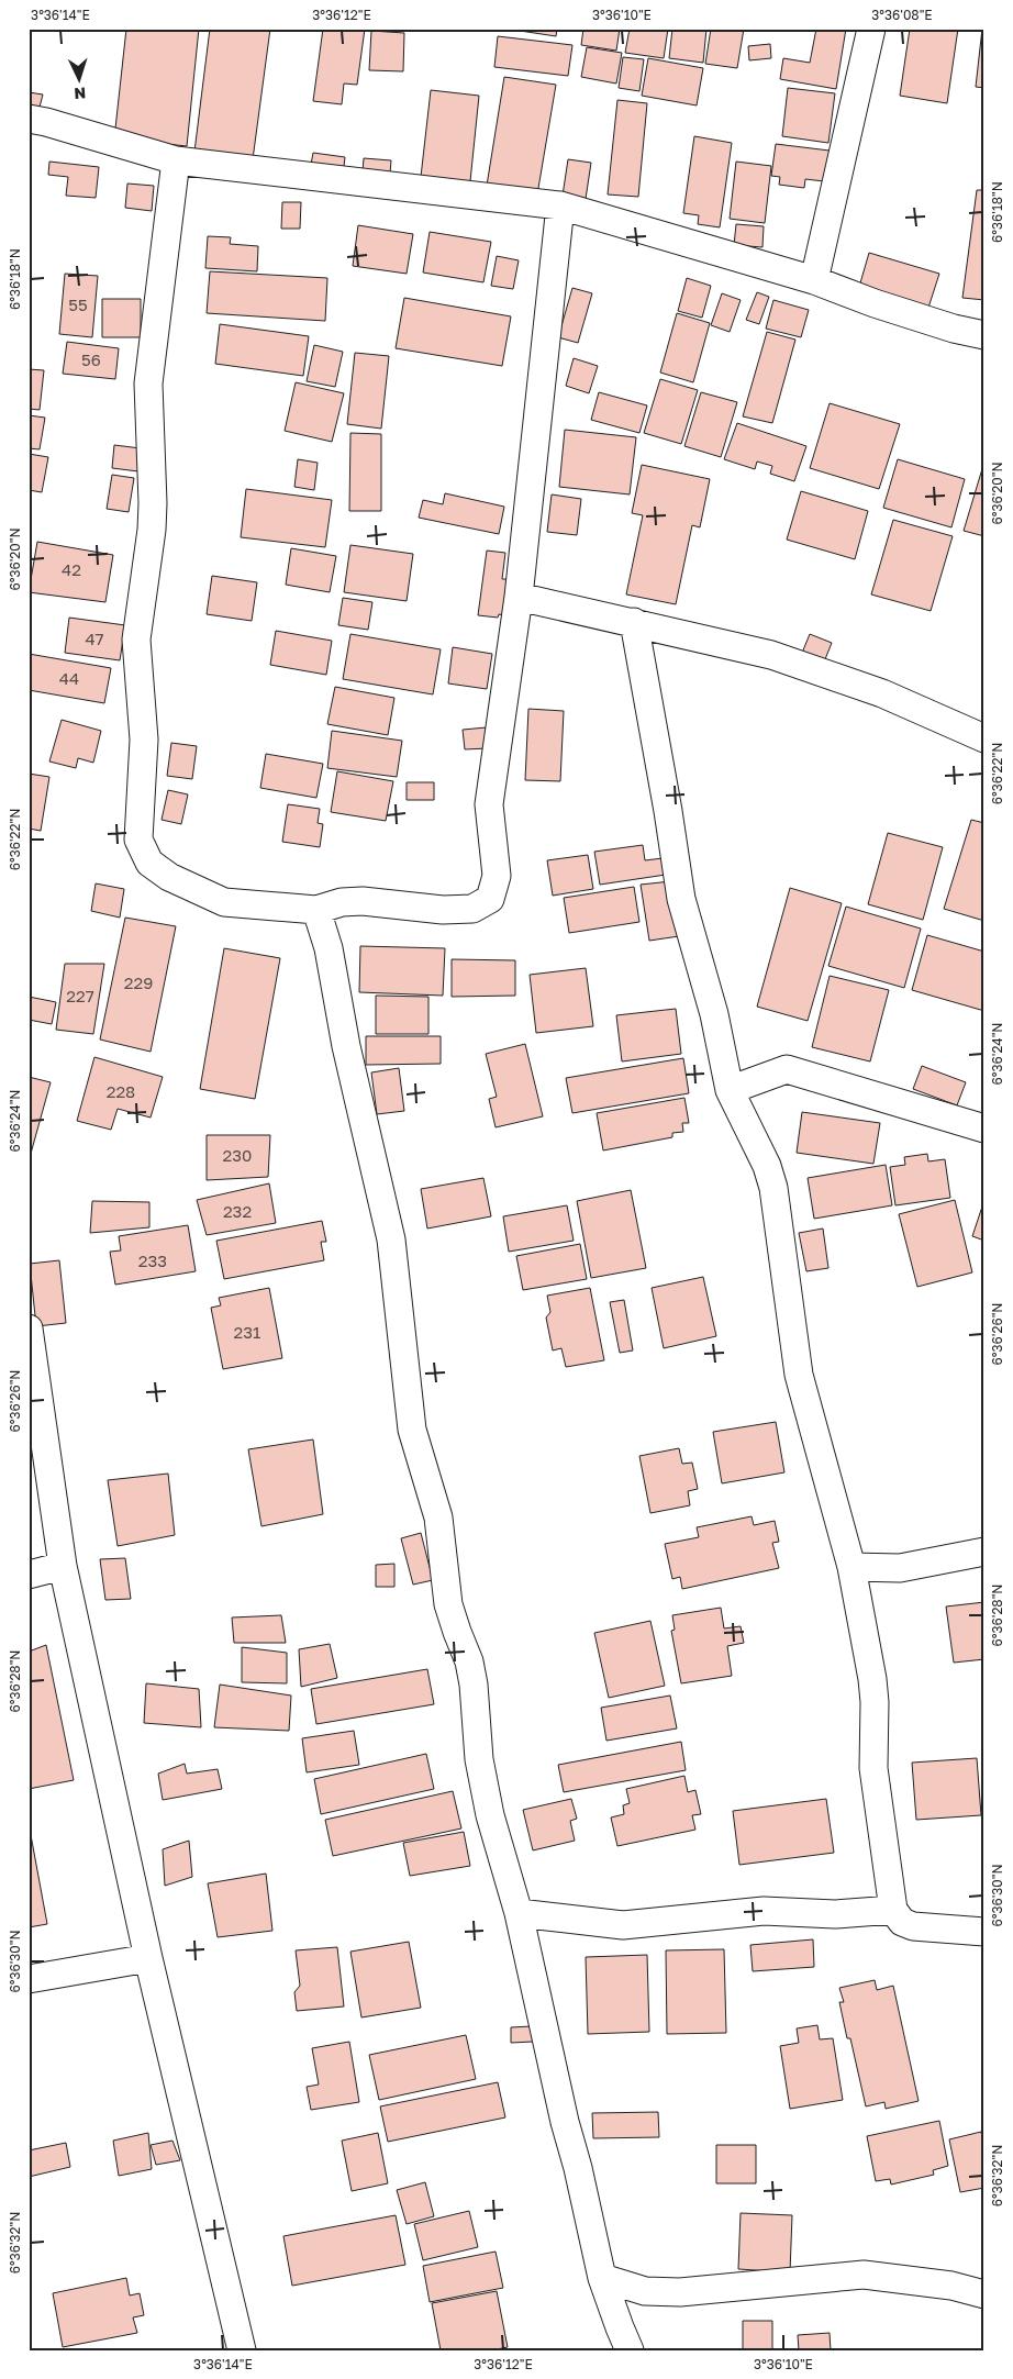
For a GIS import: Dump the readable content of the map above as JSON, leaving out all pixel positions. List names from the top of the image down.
{
  "house_numbers": [
    "55",
    "56",
    "42",
    "47",
    "44",
    "229",
    "227",
    "228",
    "230",
    "232",
    "233",
    "231"
  ],
  "north": "bottom",
  "coordinates": [
    "3°36'14\"E",
    "3°36'12\"E",
    "3°36'10\"E",
    "3°36'08\"E",
    "6°36'18\"N",
    "6°36'20\"N",
    "6°36'22\"N",
    "6°36'24\"N",
    "6°36'26\"N",
    "6°36'28\"N",
    "6°36'30\"N",
    "6°36'32\"N"
  ]
}
